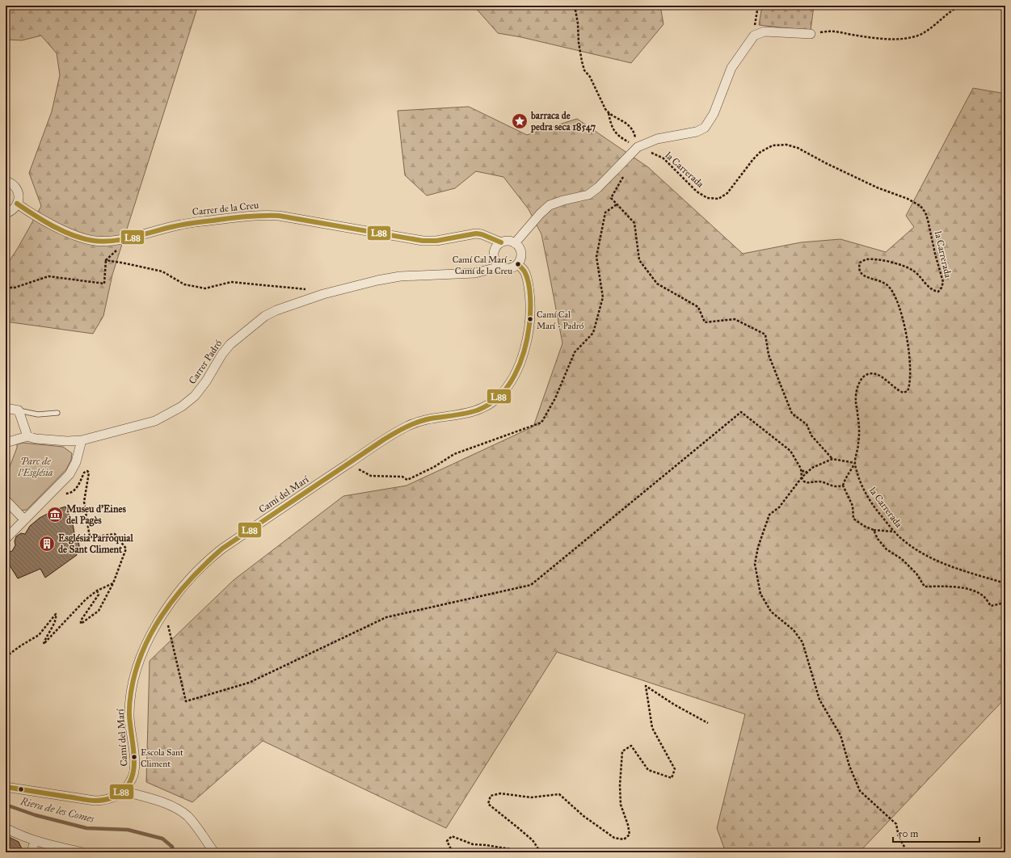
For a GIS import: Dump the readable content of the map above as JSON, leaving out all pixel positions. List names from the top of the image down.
{
  "streets": {
    "street": ["Carrer de la Creu", "Carrer Padró", "Camí del Marí"],
    "path": ["la Carrerada"]
  },
  "crossings": [
    ["Carrer de la Creu", "Carrer Padró"],
    ["Carrer de la Creu", "Camí del Marí"],
    ["Carrer Padró", "Camí del Marí"]
  ],
  "water": ["Riera de les Comes"],
  "parks": ["Parc de l'Església"],
  "places": {
    "place": ["barraca de pedra seca 18547"],
    "other": ["Camí Cal Marí - Camí de la Creu", "Camí Cal Marí - Padró", "Escola Sant Climent"],
    "museum": ["Museu d’Eines del Pagès"],
    "building": ["Església Parroquial de Sant Climent"]
  },
  "lines": ["transit line L88"],
  "scale_bar": "50 m"
}
